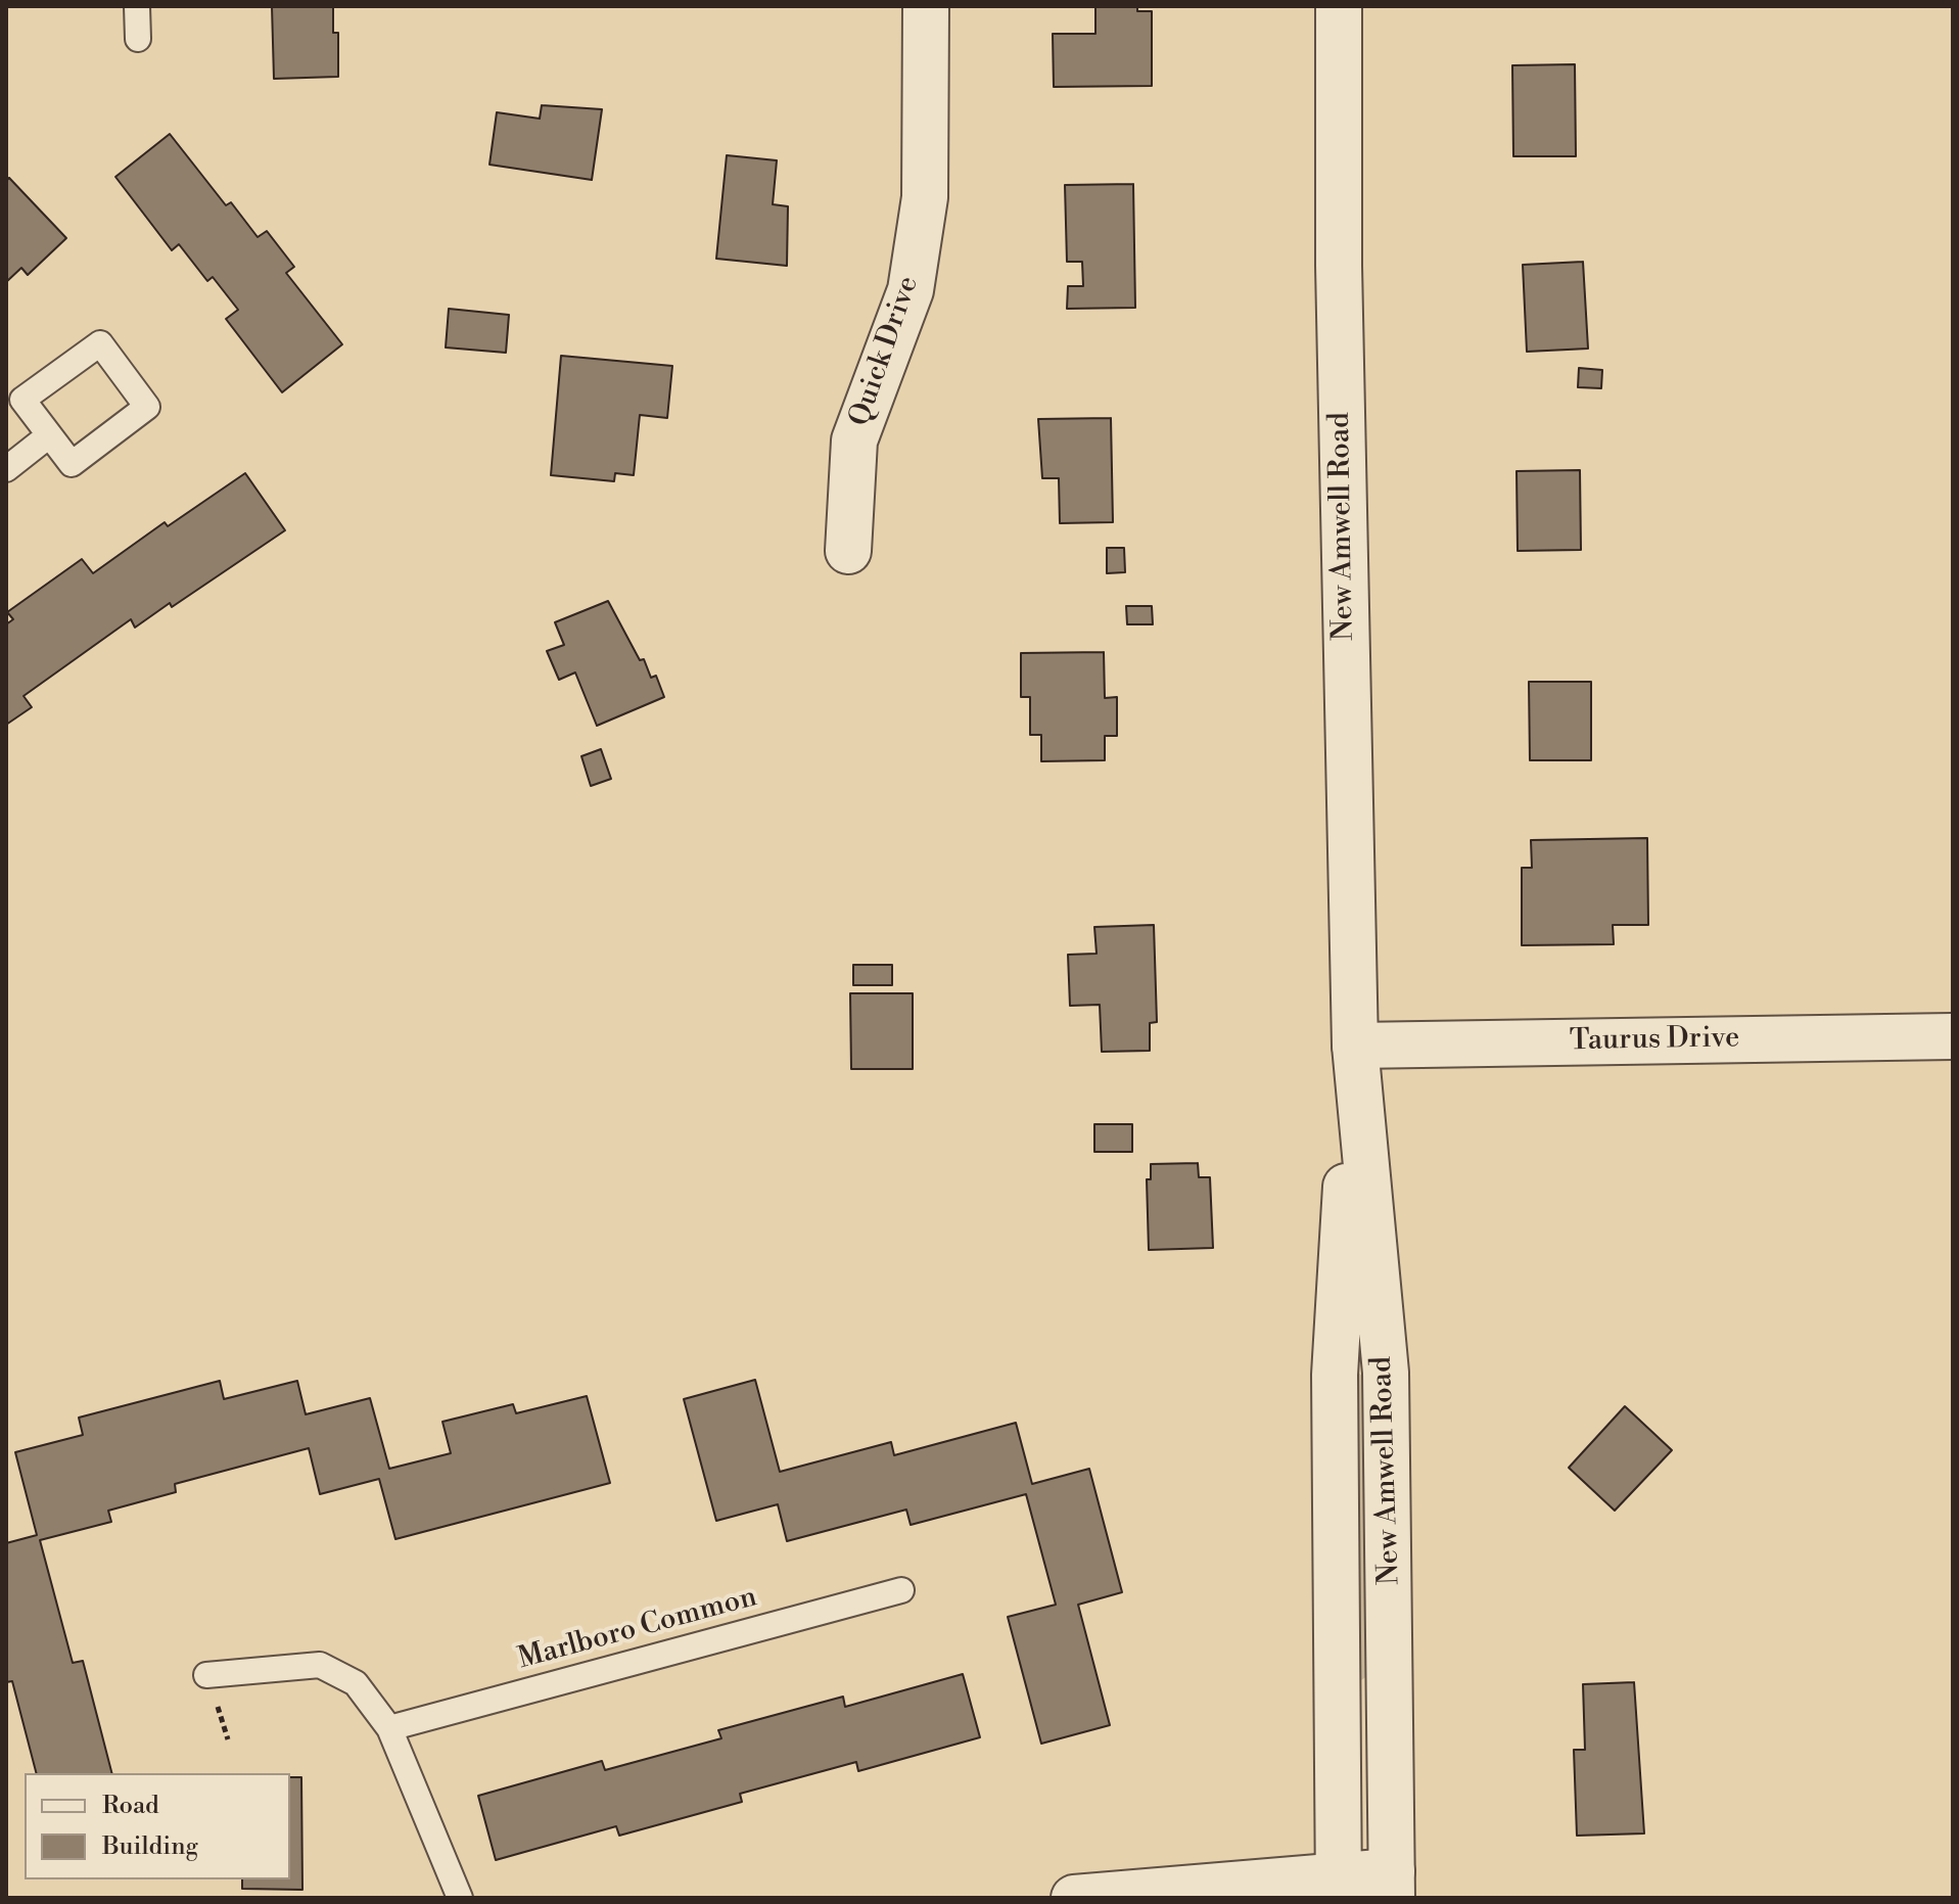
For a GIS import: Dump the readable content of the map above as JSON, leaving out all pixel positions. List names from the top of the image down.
{
  "streets": {
    "street": ["Quick Drive", "New Amwell Road", "Taurus Drive"],
    "lane": ["Marlboro Common"]
  },
  "crossings": [
    ["New Amwell Road", "Taurus Drive"]
  ],
  "legend": ["Road", "Building"]
}
